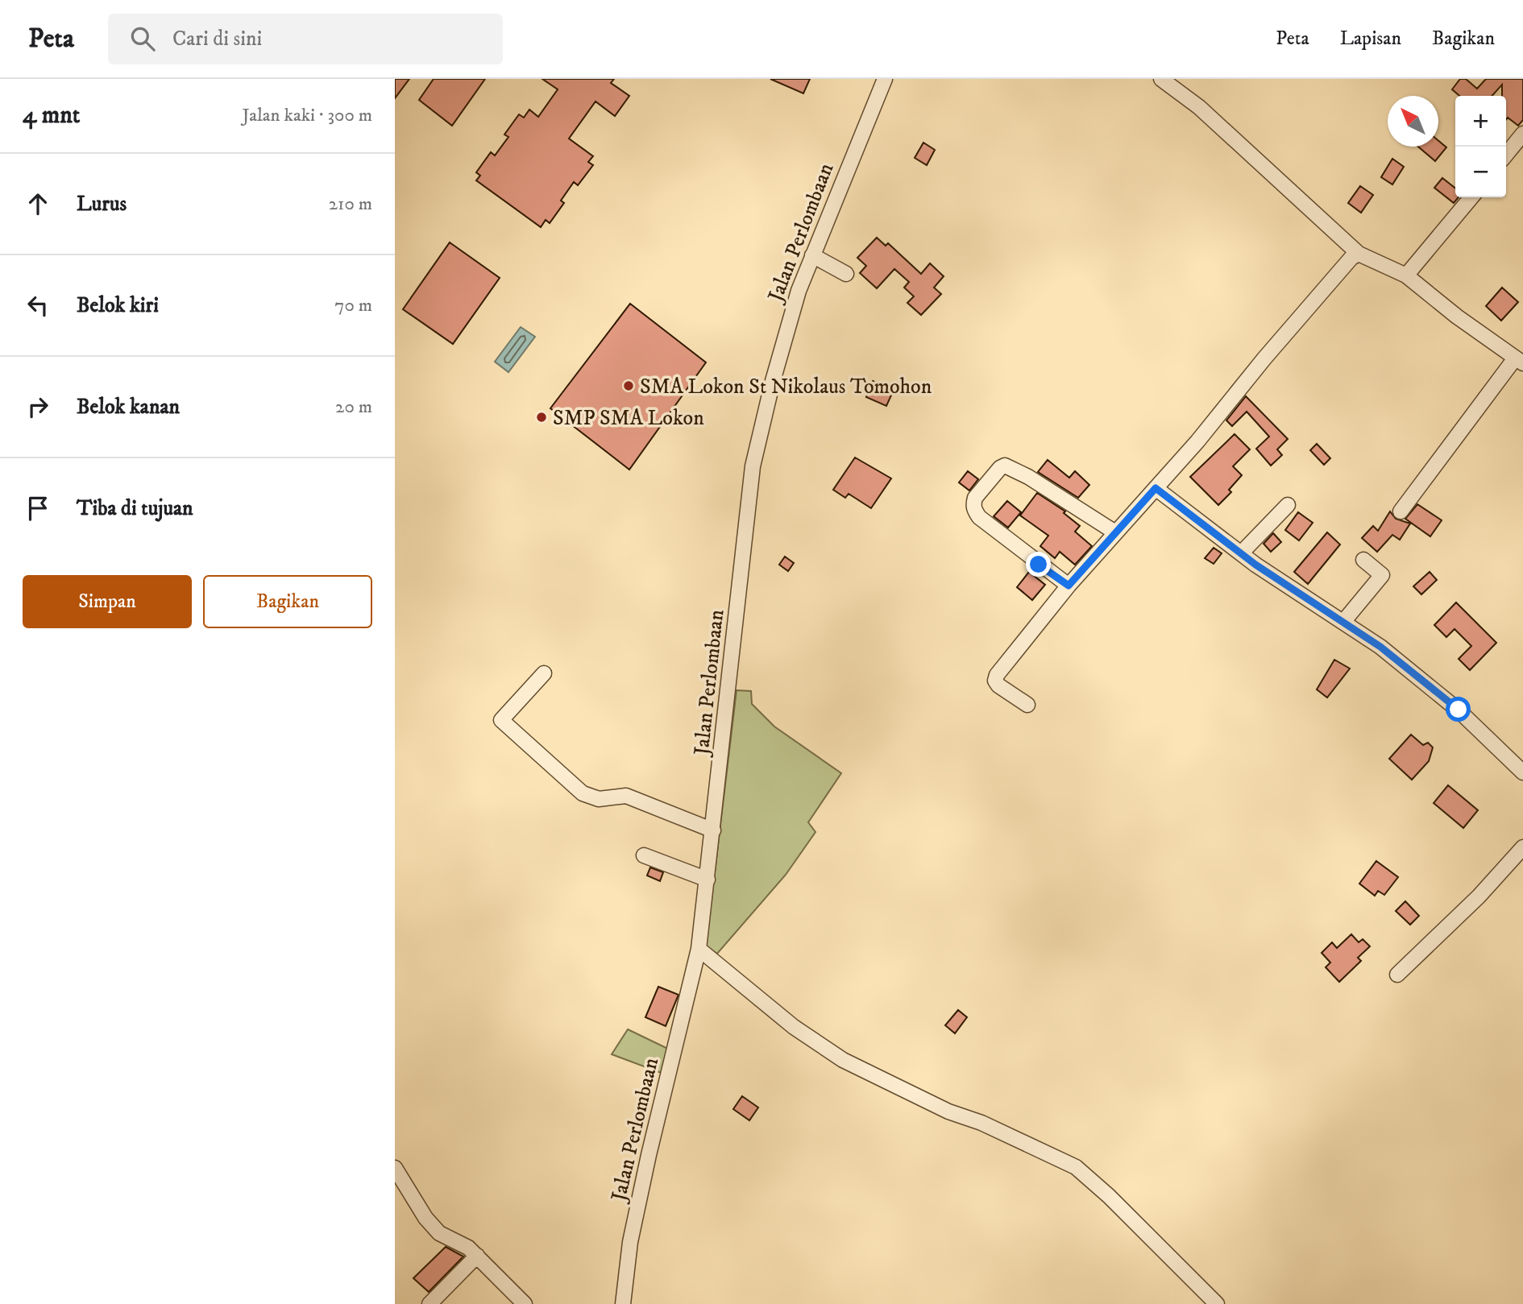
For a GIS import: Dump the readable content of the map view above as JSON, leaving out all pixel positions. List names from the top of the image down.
{
  "streets": {
    "street": ["Jalan Perlombaan"]
  },
  "places": ["SMA Lokon St Nikolaus Tomohon", "SMP SMA Lokon"],
  "north": "top left",
  "page": {
    "header": "Peta",
    "search": "Cari di sini",
    "nav": ["Peta", "Lapisan", "Bagikan"],
    "heading": ["4 mnt", "Jalan kaki · 300 m"],
    "map_buttons": ["+", "−"],
    "list": [
      ["Lurus", "210 m"],
      ["Belok kiri", "70 m"],
      ["Belok kanan", "20 m"],
      "Tiba di tujuan"
    ],
    "buttons": ["Simpan", "Bagikan"]
  }
}
